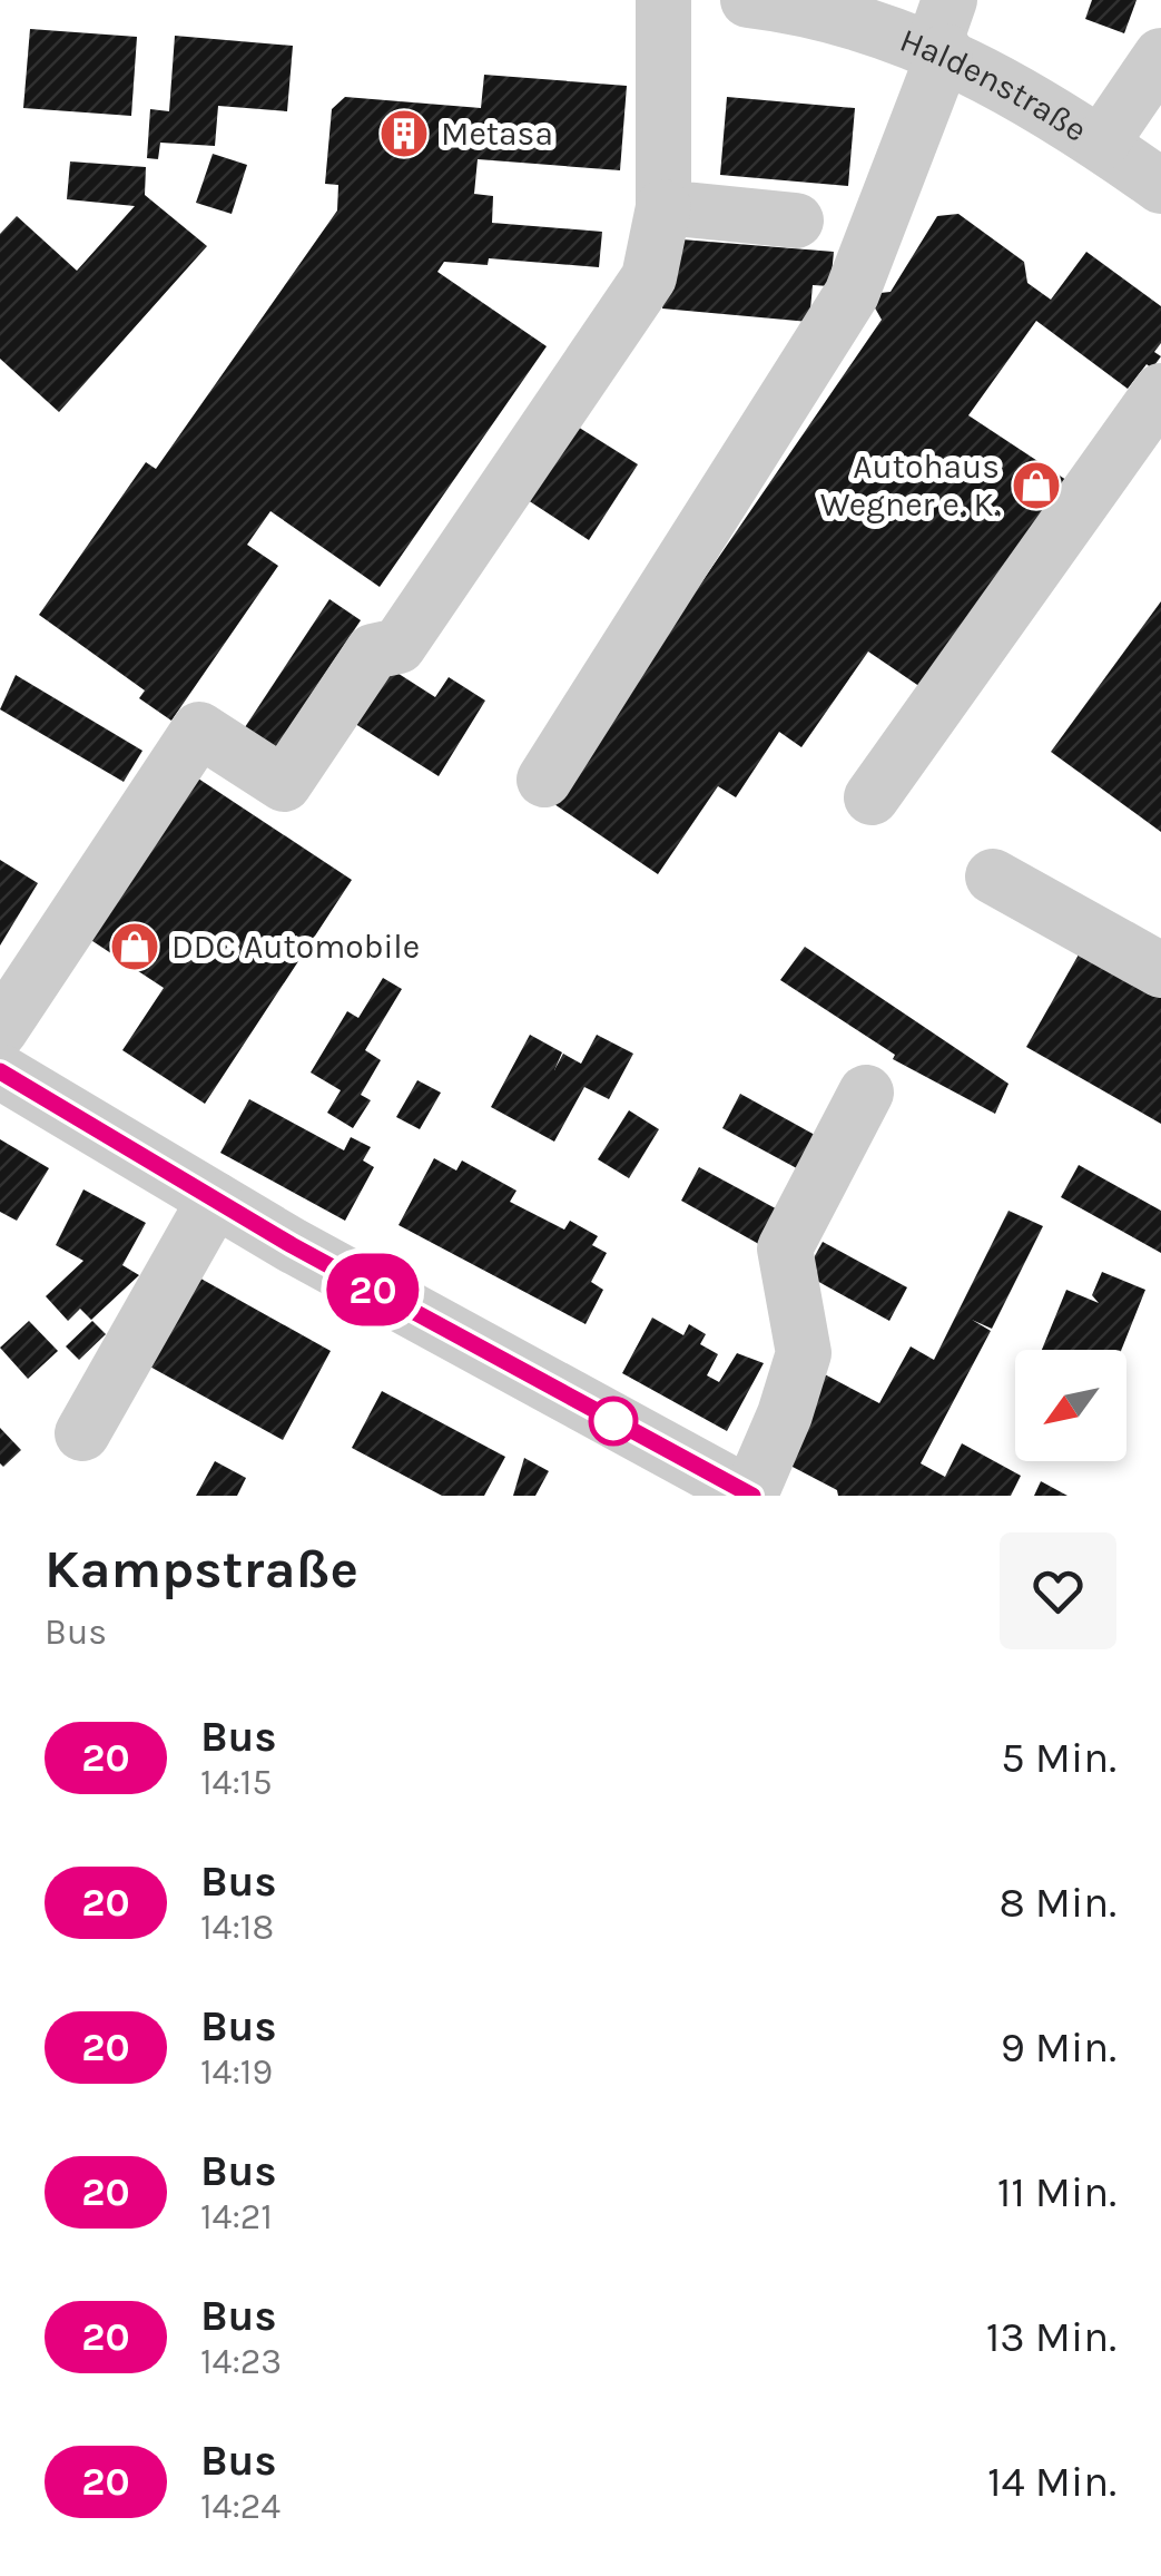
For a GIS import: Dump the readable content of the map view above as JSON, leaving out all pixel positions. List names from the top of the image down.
{
  "streets": {
    "street": ["Haldenstraße"]
  },
  "places": {
    "building": ["Metasa"],
    "shop": ["Autohaus Wegner e. K.", "DDC Automobile"]
  },
  "lines": ["bus line 20"],
  "north": "bottom left",
  "page": {
    "on_map": "20",
    "heading": ["Kampstraße", "Bus"],
    "list": [
      {
        "mark": "20",
        "name": "Bus",
        "note": "14:15",
        "value": "5 Min."
      },
      {
        "mark": "20",
        "name": "Bus",
        "note": "14:18",
        "value": "8 Min."
      },
      {
        "mark": "20",
        "name": "Bus",
        "note": "14:19",
        "value": "9 Min."
      },
      {
        "mark": "20",
        "name": "Bus",
        "note": "14:21",
        "value": "11 Min."
      },
      {
        "mark": "20",
        "name": "Bus",
        "note": "14:23",
        "value": "13 Min."
      },
      {
        "mark": "20",
        "name": "Bus",
        "note": "14:24",
        "value": "14 Min."
      }
    ]
  }
}
